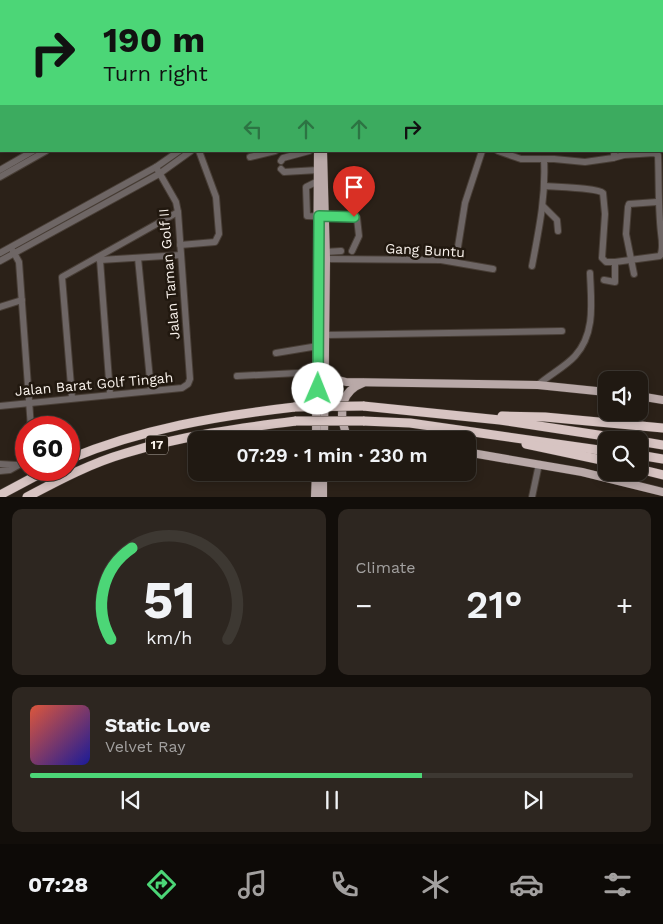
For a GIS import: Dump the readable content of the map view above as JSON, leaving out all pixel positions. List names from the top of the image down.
{
  "streets": {
    "highway": ["17"],
    "street": ["Gang Buntu", "Jalan Taman Golf II", "Jalan Barat Golf Tingah"]
  },
  "crossings": [
    ["Jalan Taman Golf II", "Jalan Barat Golf Tingah"]
  ],
  "page": {
    "turn": ["190 m", "Turn right"],
    "limit": "60",
    "trip": "07:29 · 1 min · 230 m",
    "tile": "Climate",
    "heat": ["−", "21°", "+"],
    "song": ["Static Love", "Velvet Ray"],
    "tabs": "07:28",
    "gauge": ["51", "km/h"]
  }
}
